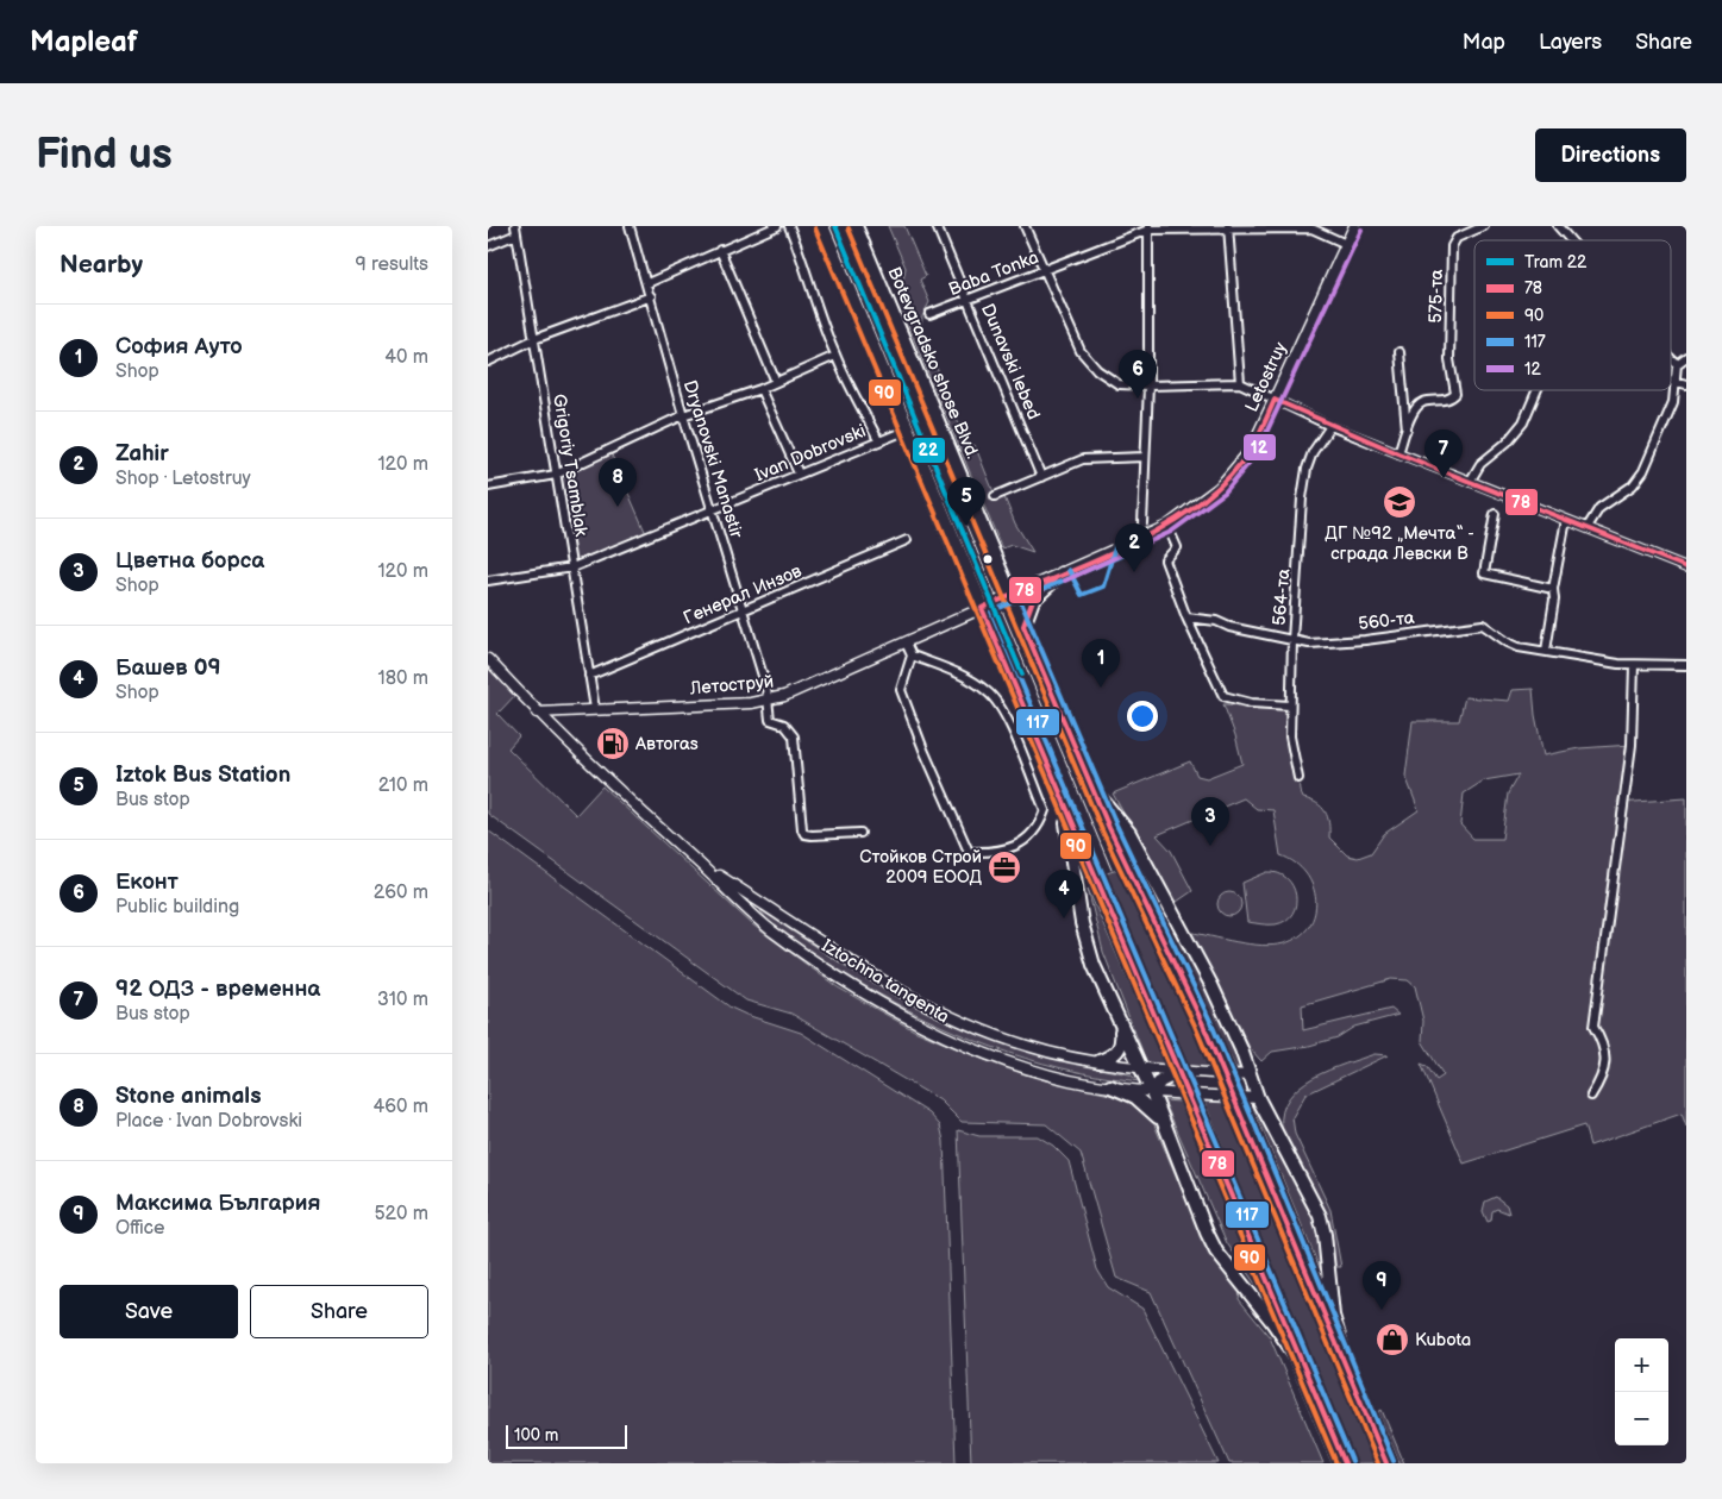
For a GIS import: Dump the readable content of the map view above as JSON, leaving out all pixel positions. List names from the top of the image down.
{
  "streets": {
    "main road": ["Botevgradsko shose Blvd."],
    "street": [
      "Baba Tonka",
      "575-та",
      "Dunavski lebed",
      "Letostruy",
      "Ivan Dobrovski",
      "Dryanovski Manastir",
      "Grigoriy Tsamblak",
      "Генерал Инзов",
      "564-та",
      "560-та",
      "Летоструй",
      "Iztochna tangenta"
    ]
  },
  "crossings": [
    ["Baba Tonka", "Dunavski lebed"],
    ["Baba Tonka", "Letostruy"],
    ["Botevgradsko shose Blvd.", "Letostruy"],
    ["Letostruy", "Летоструй"],
    ["Ivan Dobrovski", "Dryanovski Manastir"],
    ["Ivan Dobrovski", "Grigoriy Tsamblak"],
    ["Dryanovski Manastir", "Генерал Инзов"],
    ["Dryanovski Manastir", "Летоструй"],
    ["Grigoriy Tsamblak", "Генерал Инзов"],
    ["Grigoriy Tsamblak", "Летоструй"],
    ["564-та", "560-та"],
    ["Летоструй", "Iztochna tangenta"]
  ],
  "places": {
    "school or university": ["ДГ №92 „Мечта“ - сграда Левски В"],
    "fuel station": ["Автогаѕ"],
    "office": ["Стойков Строй 2009 ЕООД"],
    "shop": ["Kubota"]
  },
  "lines": [
    "tram line 22",
    "transit line 90",
    "transit line 12",
    "transit line 78",
    "transit line 117"
  ],
  "legend": [
    "Tram 22",
    "78",
    "90",
    "117",
    "12"
  ],
  "scale_bar": "100 m",
  "page": {
    "header": "Mapleaf",
    "nav": ["Map", "Layers", "Share"],
    "buttons": [
      "Directions",
      ["Save", "Share"]
    ],
    "title": "Find us",
    "heading": ["Nearby", "9 results"],
    "list": [
      {
        "mark": "1",
        "name": "София Ауто",
        "note": "Shop",
        "value": "40 m"
      },
      {
        "mark": "2",
        "name": "Zahir",
        "note": "Shop · Letostruy",
        "value": "120 m"
      },
      {
        "mark": "3",
        "name": "Цветна борса",
        "note": "Shop",
        "value": "120 m"
      },
      {
        "mark": "4",
        "name": "Башев 09",
        "note": "Shop",
        "value": "180 m"
      },
      {
        "mark": "5",
        "name": "Iztok Bus Station",
        "note": "Bus stop",
        "value": "210 m"
      },
      {
        "mark": "6",
        "name": "Еконт",
        "note": "Public building",
        "value": "260 m"
      },
      {
        "mark": "7",
        "name": "92 ОДЗ - временна",
        "note": "Bus stop",
        "value": "310 m"
      },
      {
        "mark": "8",
        "name": "Stone animals",
        "note": "Place · Ivan Dobrovski",
        "value": "460 m"
      },
      {
        "mark": "9",
        "name": "Максима България",
        "note": "Office",
        "value": "520 m"
      }
    ],
    "pins": [
      "6",
      "7",
      "8",
      "5",
      "2",
      "1",
      "3",
      "4",
      "9"
    ],
    "map_buttons": ["+", "−"],
    "scale": "100 m"
  }
}
